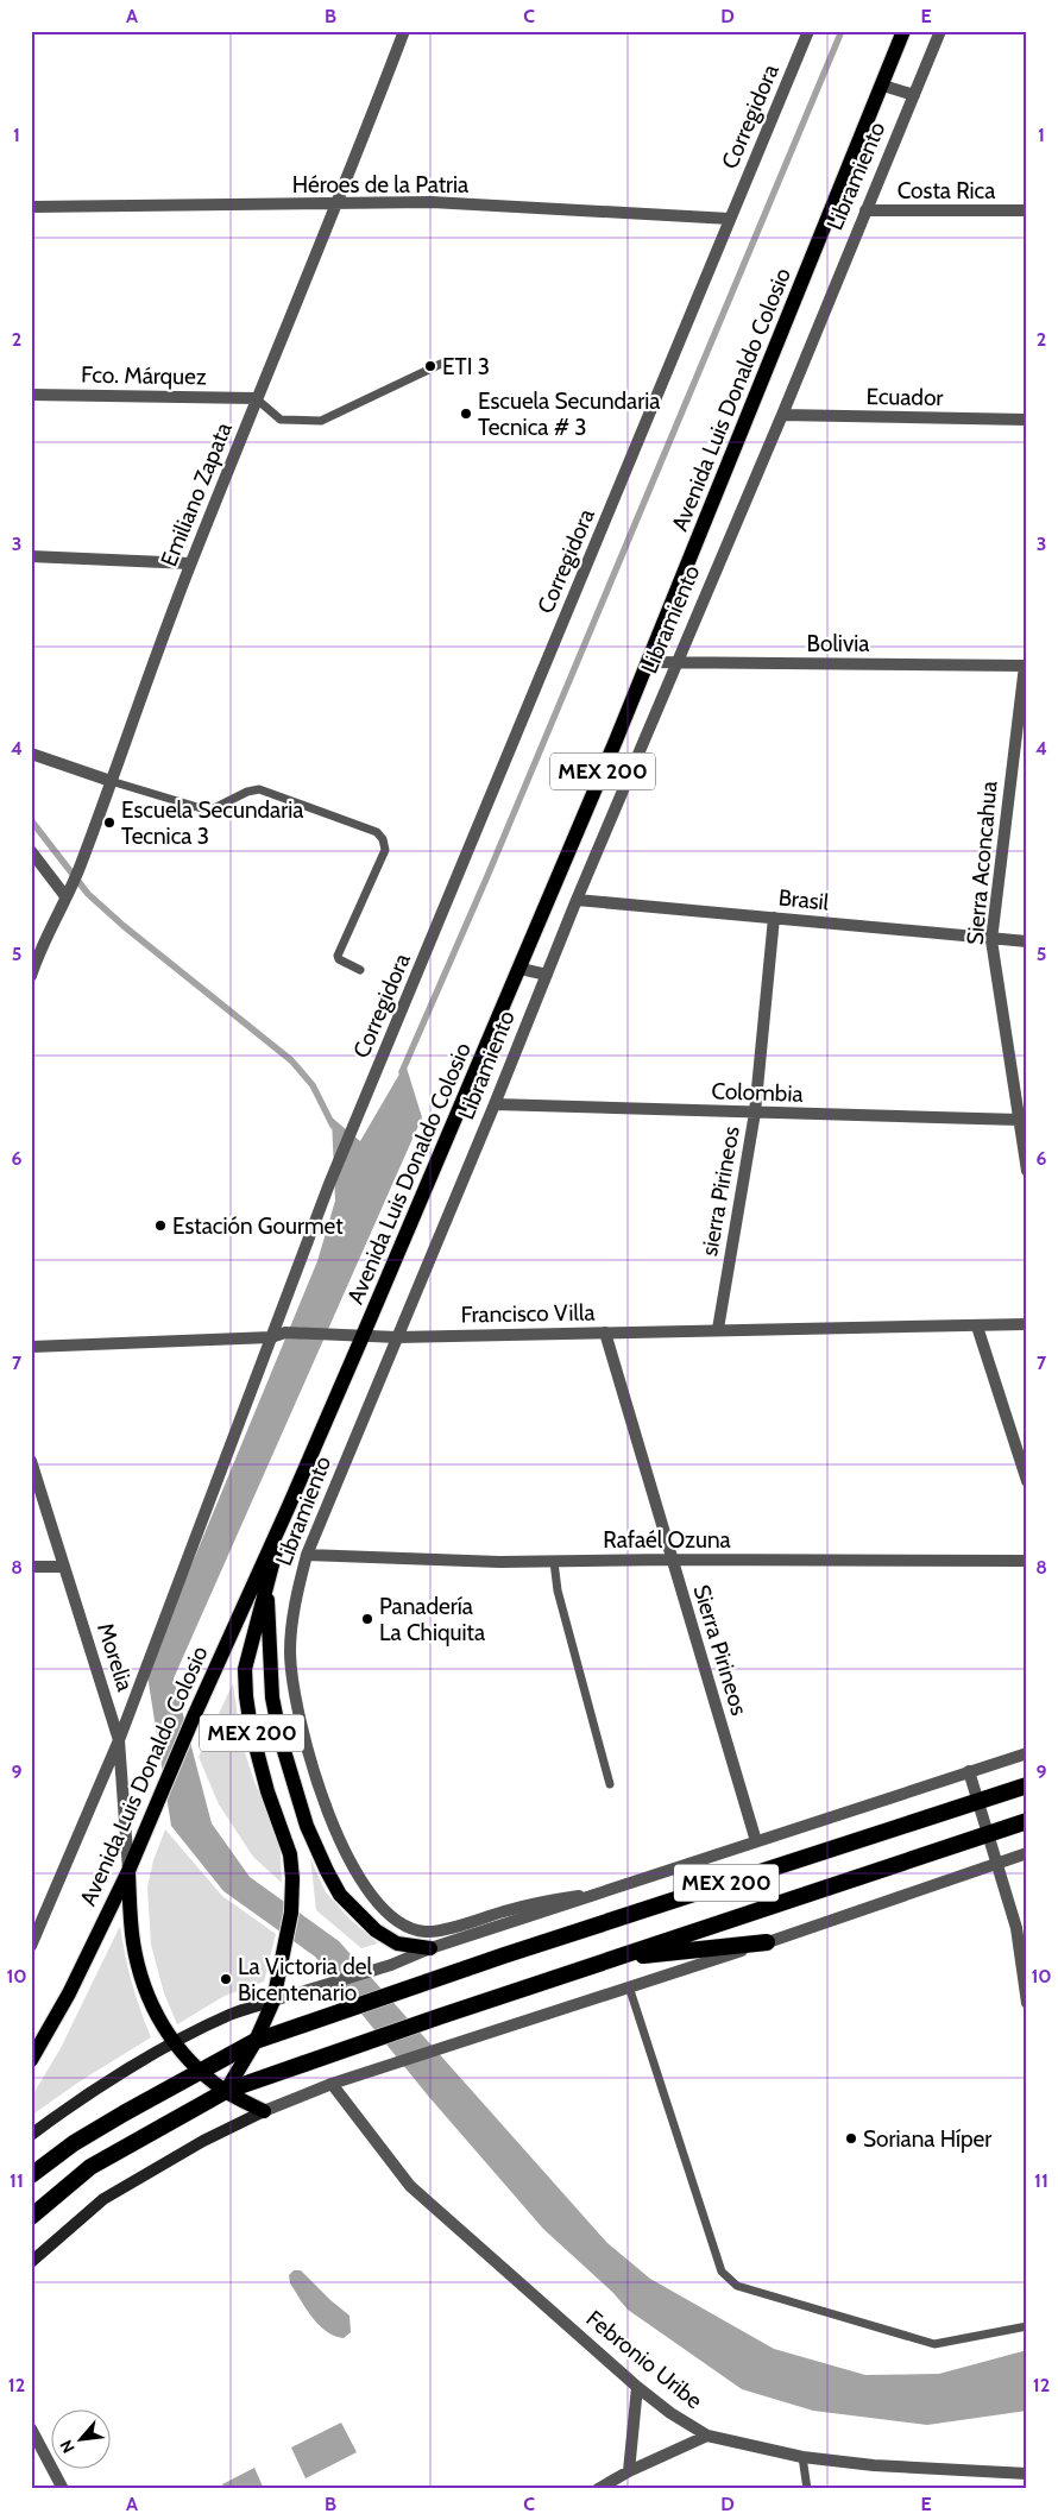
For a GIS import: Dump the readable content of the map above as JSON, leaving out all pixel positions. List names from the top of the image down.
{
  "streets": {
    "highway": ["MEX 200"],
    "main road": ["Avenida Luis Donaldo Colosio"],
    "street": [
      "Corregidora",
      "Libramiento",
      "Héroes de la Patria",
      "Costa Rica",
      "Fco. Márquez",
      "Ecuador",
      "Emiliano Zapata",
      "Bolivia",
      "Sierra Aconcahua",
      "Brasil",
      "Colombia",
      "sierra Pirineos",
      "Francisco Villa",
      "Rafaél Ozuna",
      "Sierra Pirineos",
      "Morelia",
      "Febronio Uribe"
    ]
  },
  "crossings": [
    ["Corregidora", "Héroes de la Patria"],
    ["Corregidora", "Francisco Villa"],
    ["Corregidora", "Morelia"],
    ["Libramiento", "Costa Rica"],
    ["Libramiento", "Ecuador"],
    ["Libramiento", "Bolivia"],
    ["Libramiento", "Brasil"],
    ["Libramiento", "Colombia"],
    ["Libramiento", "Francisco Villa"],
    ["Libramiento", "Rafaél Ozuna"],
    ["Héroes de la Patria", "Emiliano Zapata"],
    ["Fco. Márquez", "Emiliano Zapata"],
    ["Avenida Luis Donaldo Colosio", "Bolivia"],
    ["Avenida Luis Donaldo Colosio", "MEX 200"],
    ["Avenida Luis Donaldo Colosio", "Francisco Villa"],
    ["Avenida Luis Donaldo Colosio", "Morelia"],
    ["Bolivia", "Sierra Aconcahua"],
    ["Sierra Aconcahua", "Brasil"],
    ["Sierra Aconcahua", "Colombia"],
    ["Brasil", "sierra Pirineos"],
    ["Colombia", "sierra Pirineos"],
    ["sierra Pirineos", "Francisco Villa"],
    ["Francisco Villa", "Sierra Pirineos"],
    ["Rafaél Ozuna", "Sierra Pirineos"]
  ],
  "places": [
    "ETI 3",
    "Escuela Secundaria Tecnica # 3",
    "Escuela Secundaria Tecnica 3",
    "Estación Gourmet",
    "Panadería La Chiquita",
    "La Victoria del Bicentenario",
    "Soriana Híper"
  ],
  "north": "bottom left",
  "grid": {
    "columns": [
      "A",
      "B",
      "C",
      "D",
      "E"
    ],
    "rows": [
      "1",
      "2",
      "3",
      "4",
      "5",
      "6",
      "7",
      "8",
      "9",
      "10",
      "11",
      "12"
    ]
  }
}
